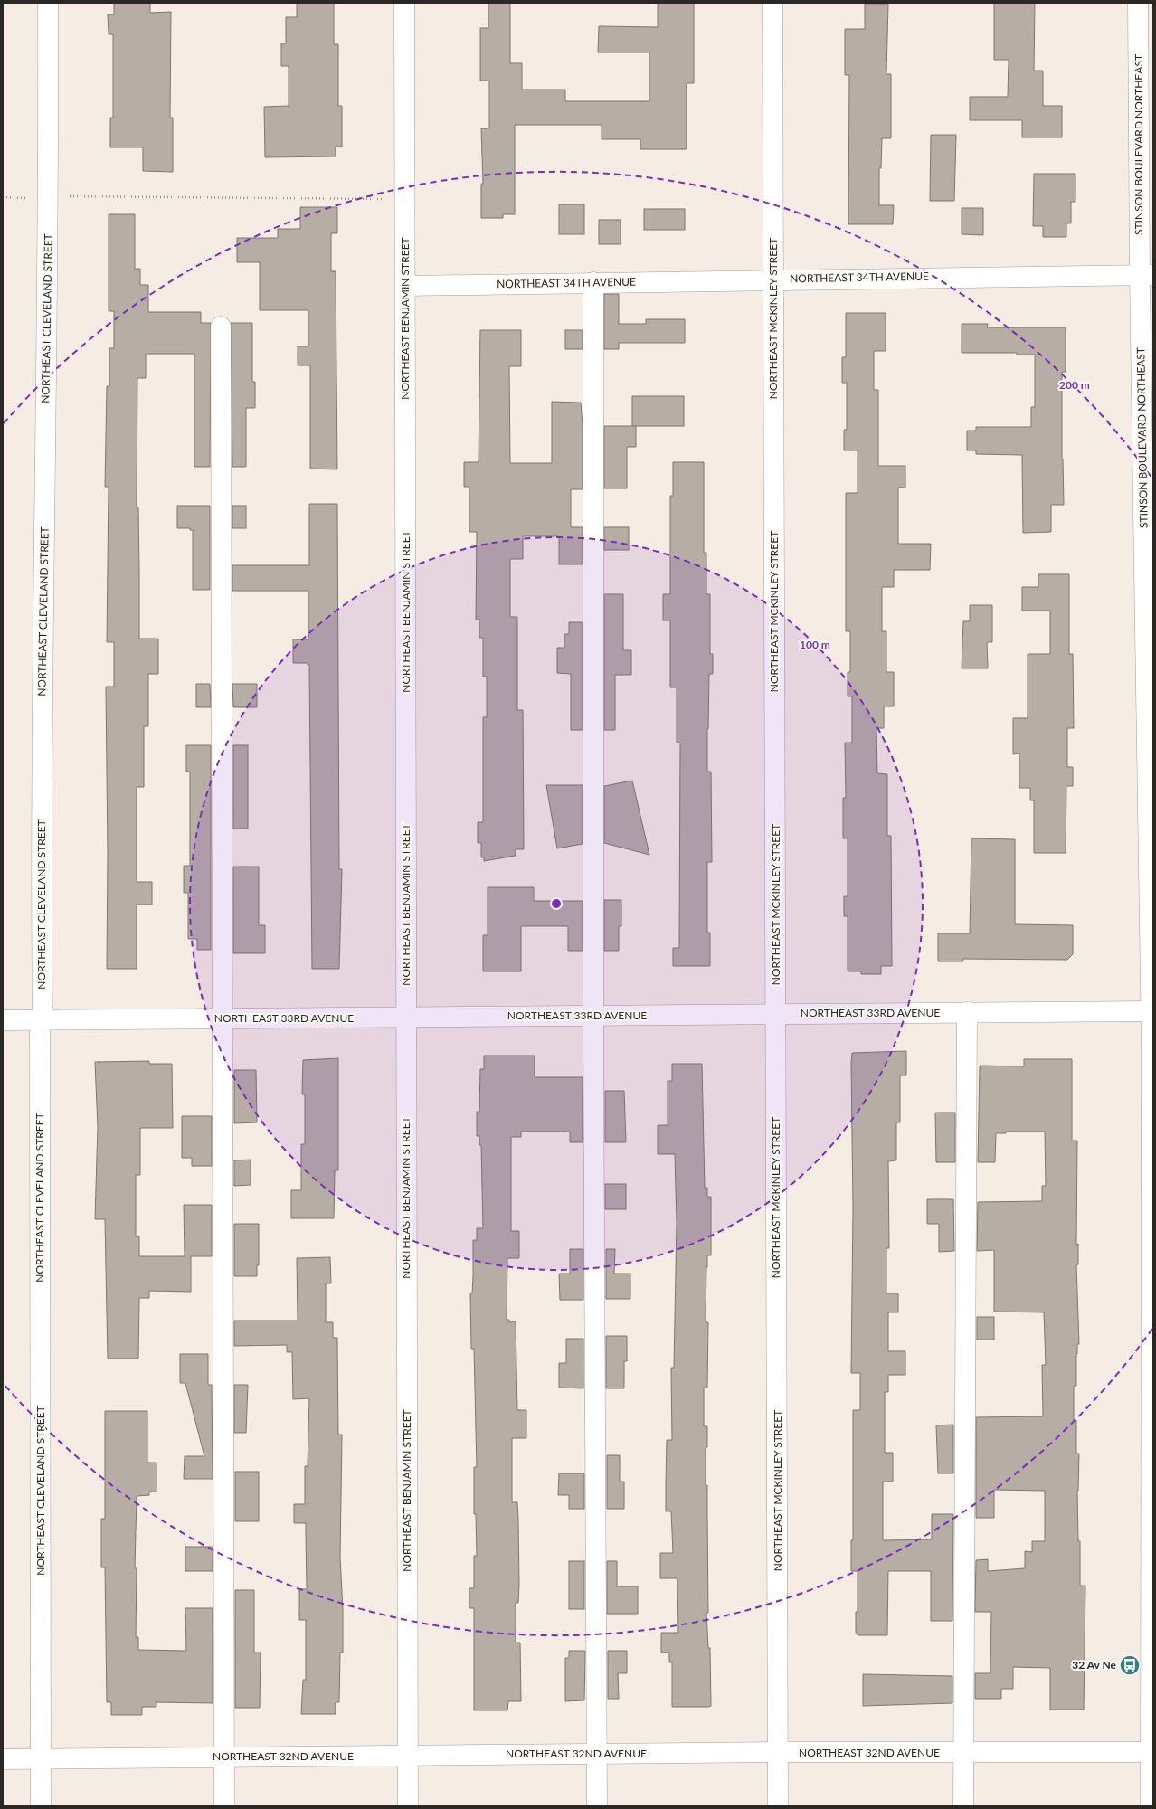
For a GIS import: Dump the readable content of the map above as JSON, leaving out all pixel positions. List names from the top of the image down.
{
  "streets": {
    "street": [
      "STINSON BOULEVARD NORTHEAST",
      "NORTHEAST 34TH AVENUE",
      "NORTHEAST CLEVELAND STREET",
      "NORTHEAST BENJAMIN STREET",
      "NORTHEAST MCKINLEY STREET",
      "NORTHEAST 33RD AVENUE",
      "NORTHEAST 32ND AVENUE"
    ]
  },
  "crossings": [
    ["STINSON BOULEVARD NORTHEAST", "NORTHEAST 34TH AVENUE"],
    ["STINSON BOULEVARD NORTHEAST", "NORTHEAST 33RD AVENUE"],
    ["STINSON BOULEVARD NORTHEAST", "NORTHEAST 32ND AVENUE"],
    ["NORTHEAST 34TH AVENUE", "NORTHEAST BENJAMIN STREET"],
    ["NORTHEAST 34TH AVENUE", "NORTHEAST MCKINLEY STREET"],
    ["NORTHEAST CLEVELAND STREET", "NORTHEAST 33RD AVENUE"],
    ["NORTHEAST CLEVELAND STREET", "NORTHEAST 32ND AVENUE"],
    ["NORTHEAST BENJAMIN STREET", "NORTHEAST 33RD AVENUE"],
    ["NORTHEAST BENJAMIN STREET", "NORTHEAST 32ND AVENUE"],
    ["NORTHEAST MCKINLEY STREET", "NORTHEAST 33RD AVENUE"],
    ["NORTHEAST MCKINLEY STREET", "NORTHEAST 32ND AVENUE"]
  ],
  "places": {
    "bus stop": ["32 Av Ne"]
  },
  "rings": ["200 m", "100 m"]
}
